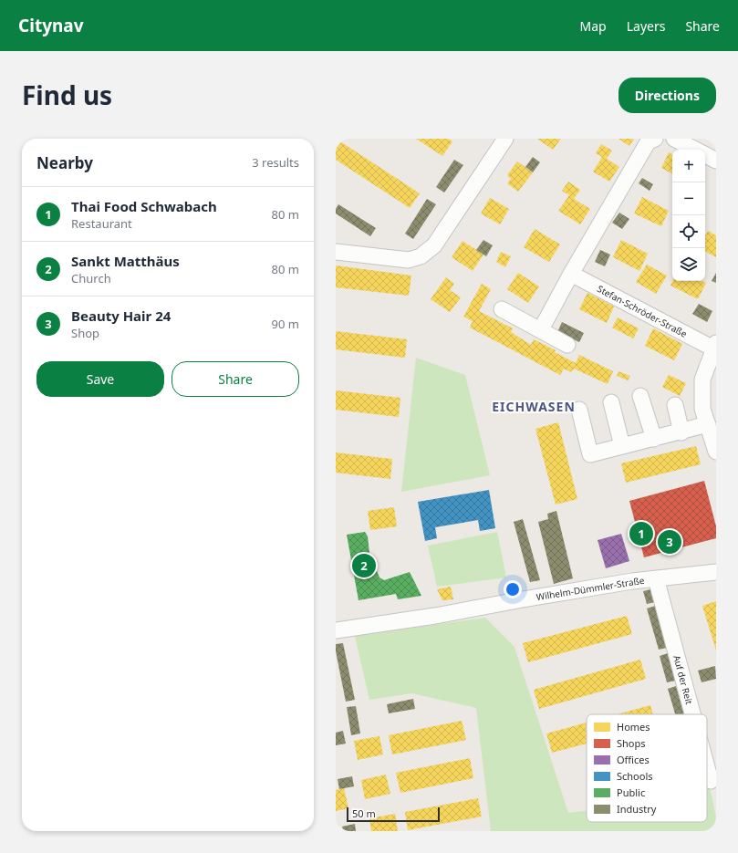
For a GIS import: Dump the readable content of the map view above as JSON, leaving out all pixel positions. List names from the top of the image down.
{
  "streets": {
    "street": ["Stefan-Schröder-Straße", "Wilhelm-Dümmler-Straße", "Auf der Reit"]
  },
  "crossings": [
    ["Wilhelm-Dümmler-Straße", "Auf der Reit"]
  ],
  "districts": ["EICHWASEN"],
  "legend": [
    "Homes",
    "Shops",
    "Offices",
    "Schools",
    "Public",
    "Industry"
  ],
  "scale_bar": "50 m",
  "page": {
    "header": "Citynav",
    "nav": ["Map", "Layers", "Share"],
    "title": "Find us",
    "buttons": [
      "Directions",
      ["Save", "Share"]
    ],
    "heading": ["Nearby", "3 results"],
    "map_buttons": ["+", "−"],
    "list": [
      {
        "mark": "1",
        "name": "Thai Food Schwabach",
        "note": "Restaurant",
        "value": "80 m"
      },
      {
        "mark": "2",
        "name": "Sankt Matthäus",
        "note": "Church",
        "value": "80 m"
      },
      {
        "mark": "3",
        "name": "Beauty Hair 24",
        "note": "Shop",
        "value": "90 m"
      }
    ],
    "pins": ["1", "3", "2"],
    "scale": "50 m"
  }
}
